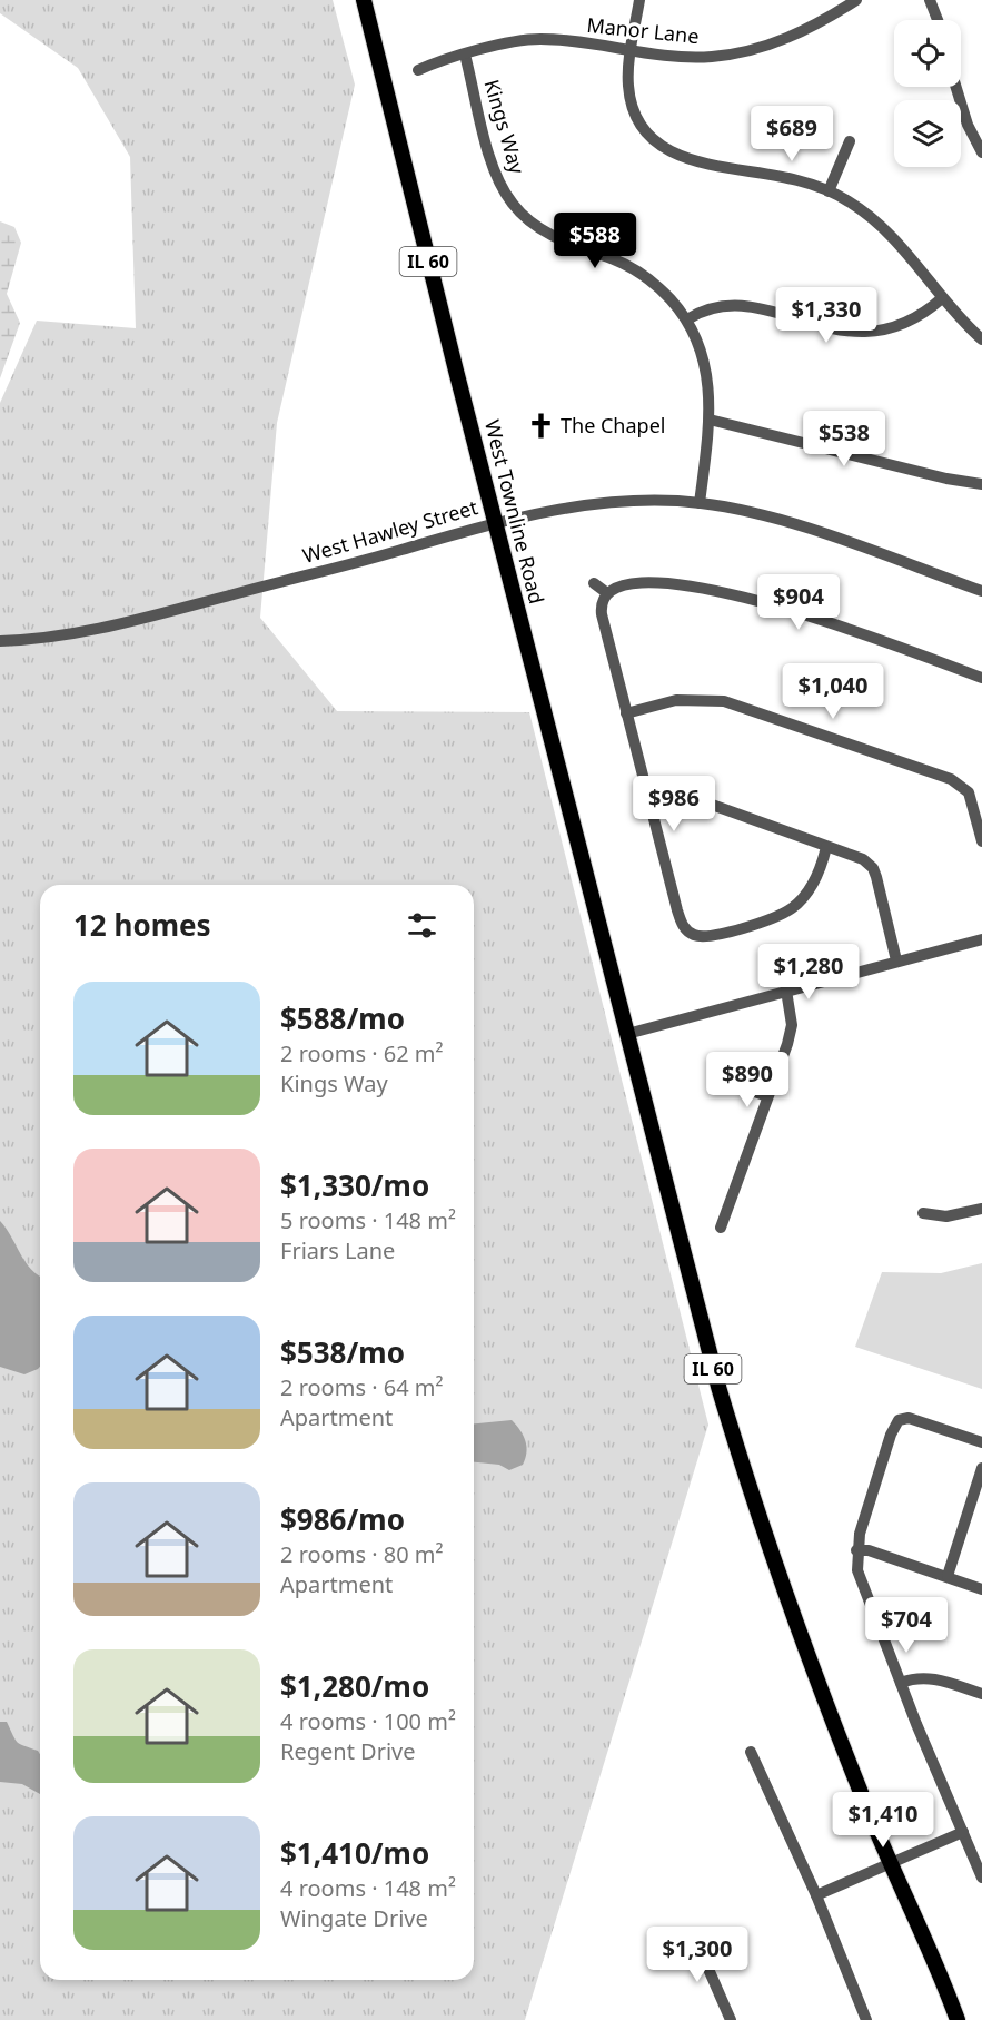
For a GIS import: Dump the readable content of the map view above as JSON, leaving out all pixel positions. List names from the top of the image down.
{
  "streets": {
    "main road": ["IL 60", "West Townline Road"],
    "street": ["Manor Lane", "Kings Way", "West Hawley Street"]
  },
  "crossings": [
    ["Manor Lane", "Kings Way"],
    ["Kings Way", "West Hawley Street"],
    ["IL 60", "West Townline Road"],
    ["West Townline Road", "West Hawley Street"]
  ],
  "places": {
    "church": ["The Chapel"]
  },
  "page": {
    "price": [
      "$689",
      "$588",
      "$1,330",
      "$538",
      "$904",
      "$1,040",
      "$986",
      "$1,280",
      "$890",
      "$704",
      "$1,410",
      "$1,300"
    ],
    "heading": "12 homes",
    "list": [
      {
        "name": "$588/mo",
        "note": "2 rooms · 62 m² · Kings Way"
      },
      {
        "name": "$1,330/mo",
        "note": "5 rooms · 148 m² · Friars Lane"
      },
      {
        "name": "$538/mo",
        "note": "2 rooms · 64 m² · Apartment"
      },
      {
        "name": "$986/mo",
        "note": "2 rooms · 80 m² · Apartment"
      },
      {
        "name": "$1,280/mo",
        "note": "4 rooms · 100 m² · Regent Drive"
      },
      {
        "name": "$1,410/mo",
        "note": "4 rooms · 148 m² · Wingate Drive"
      }
    ]
  }
}
